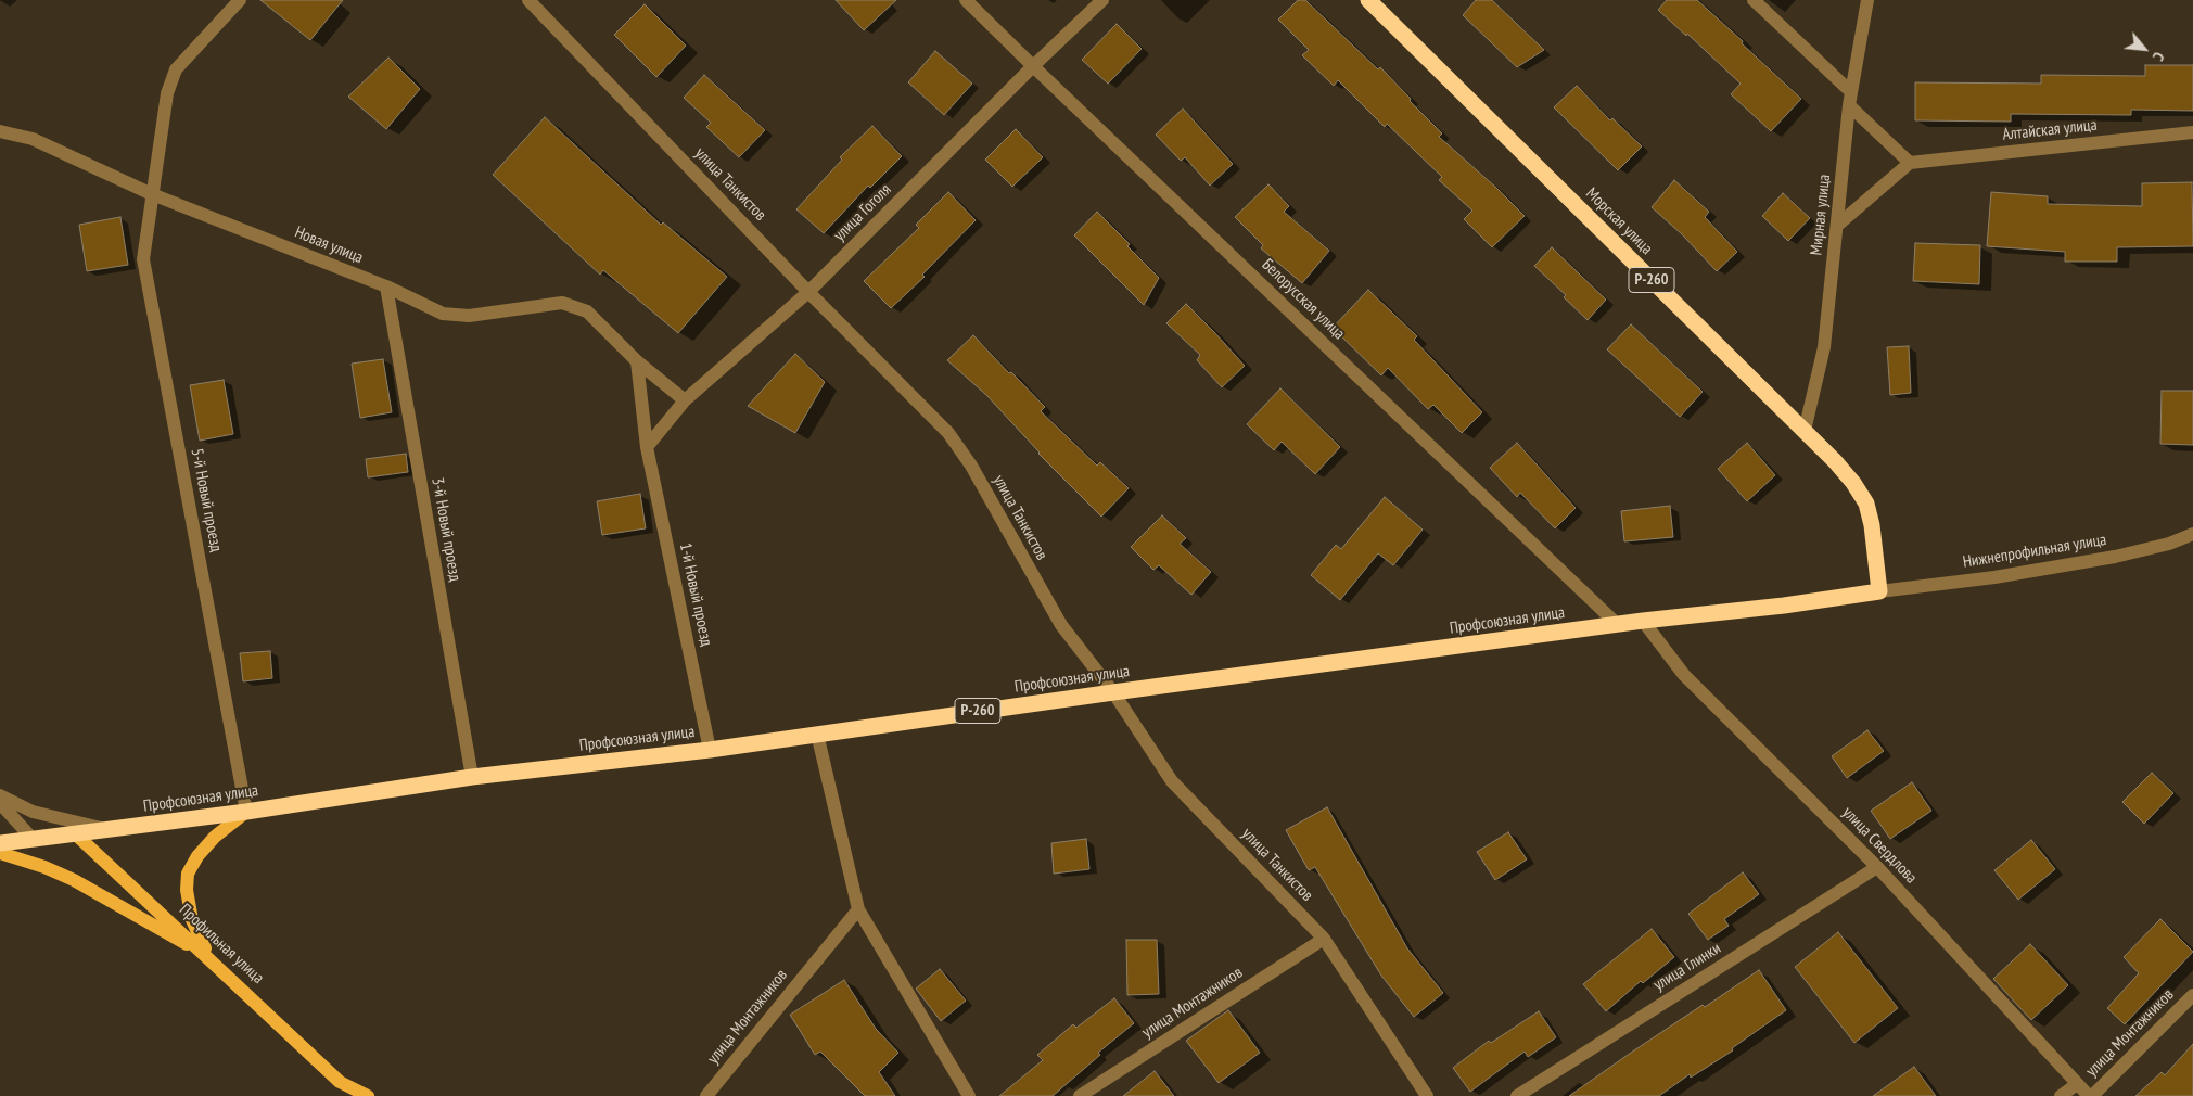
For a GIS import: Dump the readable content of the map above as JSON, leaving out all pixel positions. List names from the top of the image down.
{
  "streets": {
    "highway": ["Морская улица", "Р-260", "Профсоюзная улица"],
    "main road": ["Профильная улица"],
    "street": [
      "Алтайская улица",
      "улица Танкистов",
      "улица Гоголя",
      "Мирная улица",
      "Новая улица",
      "Белорусская улица",
      "5-й Новый проезд",
      "3-й Новый проезд",
      "Нижнепрофильная улица",
      "1-й Новый проезд",
      "улица Свердлова",
      "улица Глинки",
      "улица Монтажников"
    ]
  },
  "crossings": [
    ["улица Танкистов", "улица Гоголя"],
    ["улица Танкистов", "Профсоюзная улица"],
    ["улица Танкистов", "улица Монтажников"],
    ["улица Гоголя", "Новая улица"],
    ["улица Гоголя", "Белорусская улица"],
    ["улица Гоголя", "1-й Новый проезд"],
    ["Мирная улица", "Морская улица"],
    ["Морская улица", "Нижнепрофильная улица"],
    ["Морская улица", "Профсоюзная улица"],
    ["Новая улица", "5-й Новый проезд"],
    ["Новая улица", "3-й Новый проезд"],
    ["Р-260", "Профсоюзная улица"],
    ["Р-260", "Профильная улица"],
    ["Белорусская улица", "Профсоюзная улица"],
    ["5-й Новый проезд", "Профсоюзная улица"],
    ["3-й Новый проезд", "Профсоюзная улица"],
    ["Нижнепрофильная улица", "Профсоюзная улица"],
    ["1-й Новый проезд", "Профсоюзная улица"],
    ["Профсоюзная улица", "улица Свердлова"],
    ["Профсоюзная улица", "Профильная улица"],
    ["улица Свердлова", "улица Глинки"],
    ["улица Свердлова", "улица Монтажников"]
  ],
  "north": "bottom right"
}
